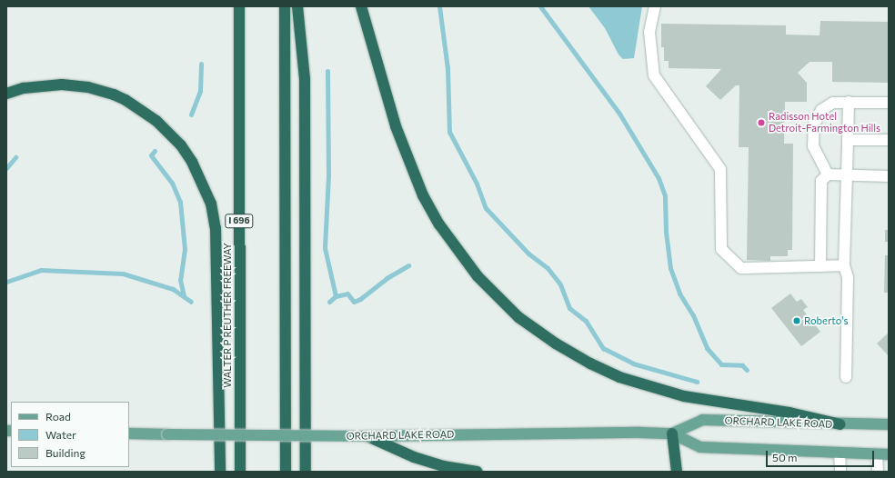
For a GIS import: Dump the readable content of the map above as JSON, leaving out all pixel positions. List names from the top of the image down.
{
  "streets": {
    "highway": ["I 696", "WALTER P REUTHER FREEWAY"],
    "main road": ["ORCHARD LAKE ROAD"]
  },
  "places": ["Radisson Hotel Detroit-Farmington Hills", "Roberto's"],
  "legend": ["Road", "Water", "Building"],
  "scale_bar": "50 m"
}
